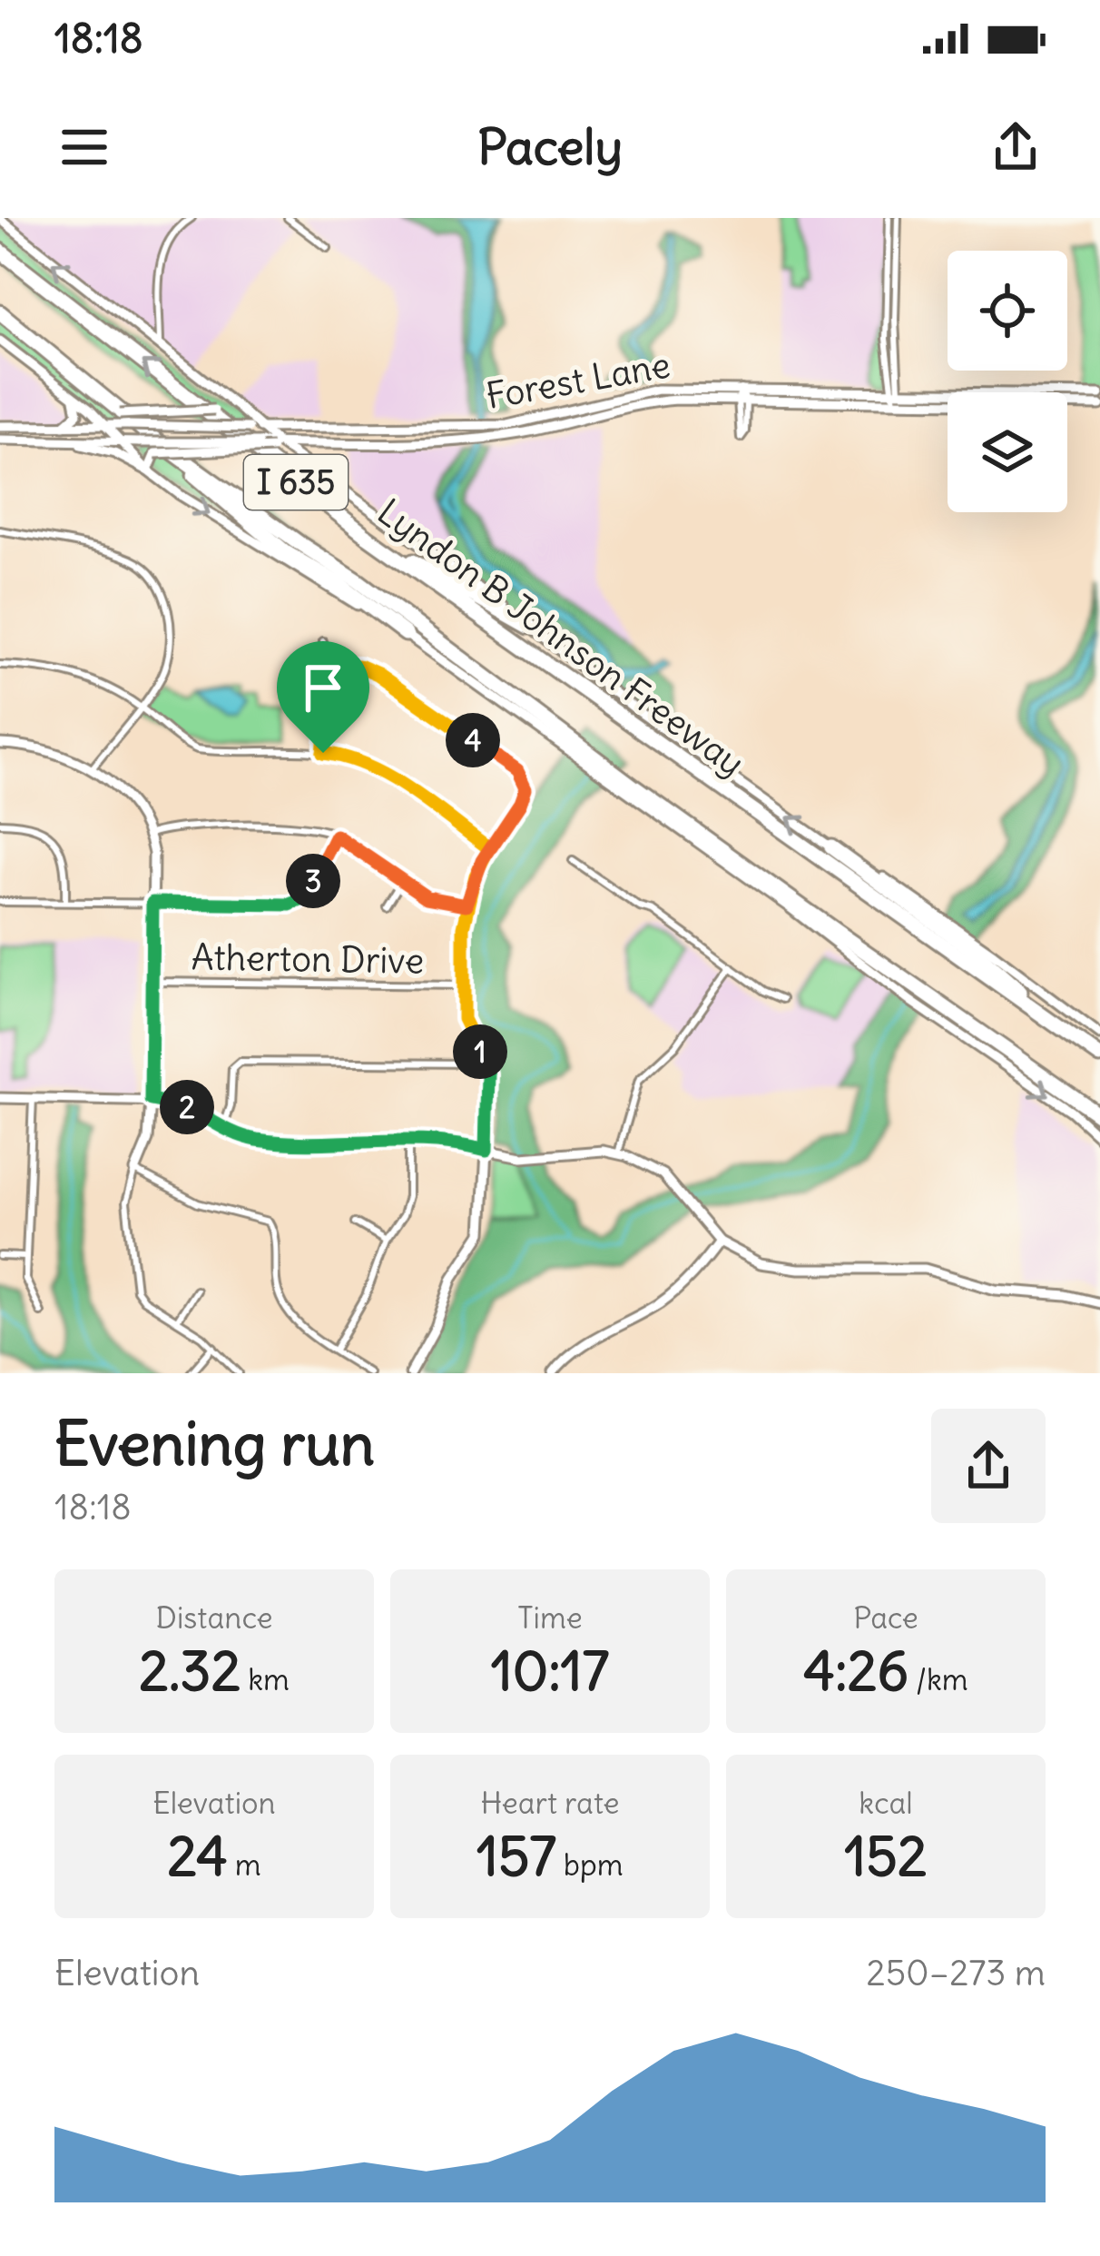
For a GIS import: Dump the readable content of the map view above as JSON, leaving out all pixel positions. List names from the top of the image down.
{
  "streets": {
    "highway": ["I 635", "Lyndon B Johnson Freeway"],
    "main road": ["Forest Lane"],
    "street": ["Atherton Drive"]
  },
  "crossings": [
    ["Forest Lane", "Lyndon B Johnson Freeway"]
  ],
  "page": {
    "status": "18:18",
    "header": "Pacely",
    "pins": [
      "4",
      "3",
      "1",
      "2"
    ],
    "heading": ["Evening run", "18:18"],
    "stats": [
      ["Distance", "2.32 km"],
      ["Time", "10:17"],
      ["Pace", "4:26 /km"],
      ["Elevation", "24 m"],
      ["Heart rate", "157 bpm"],
      ["kcal", "152"]
    ],
    "chart": ["Elevation", "250–273 m"]
  }
}
